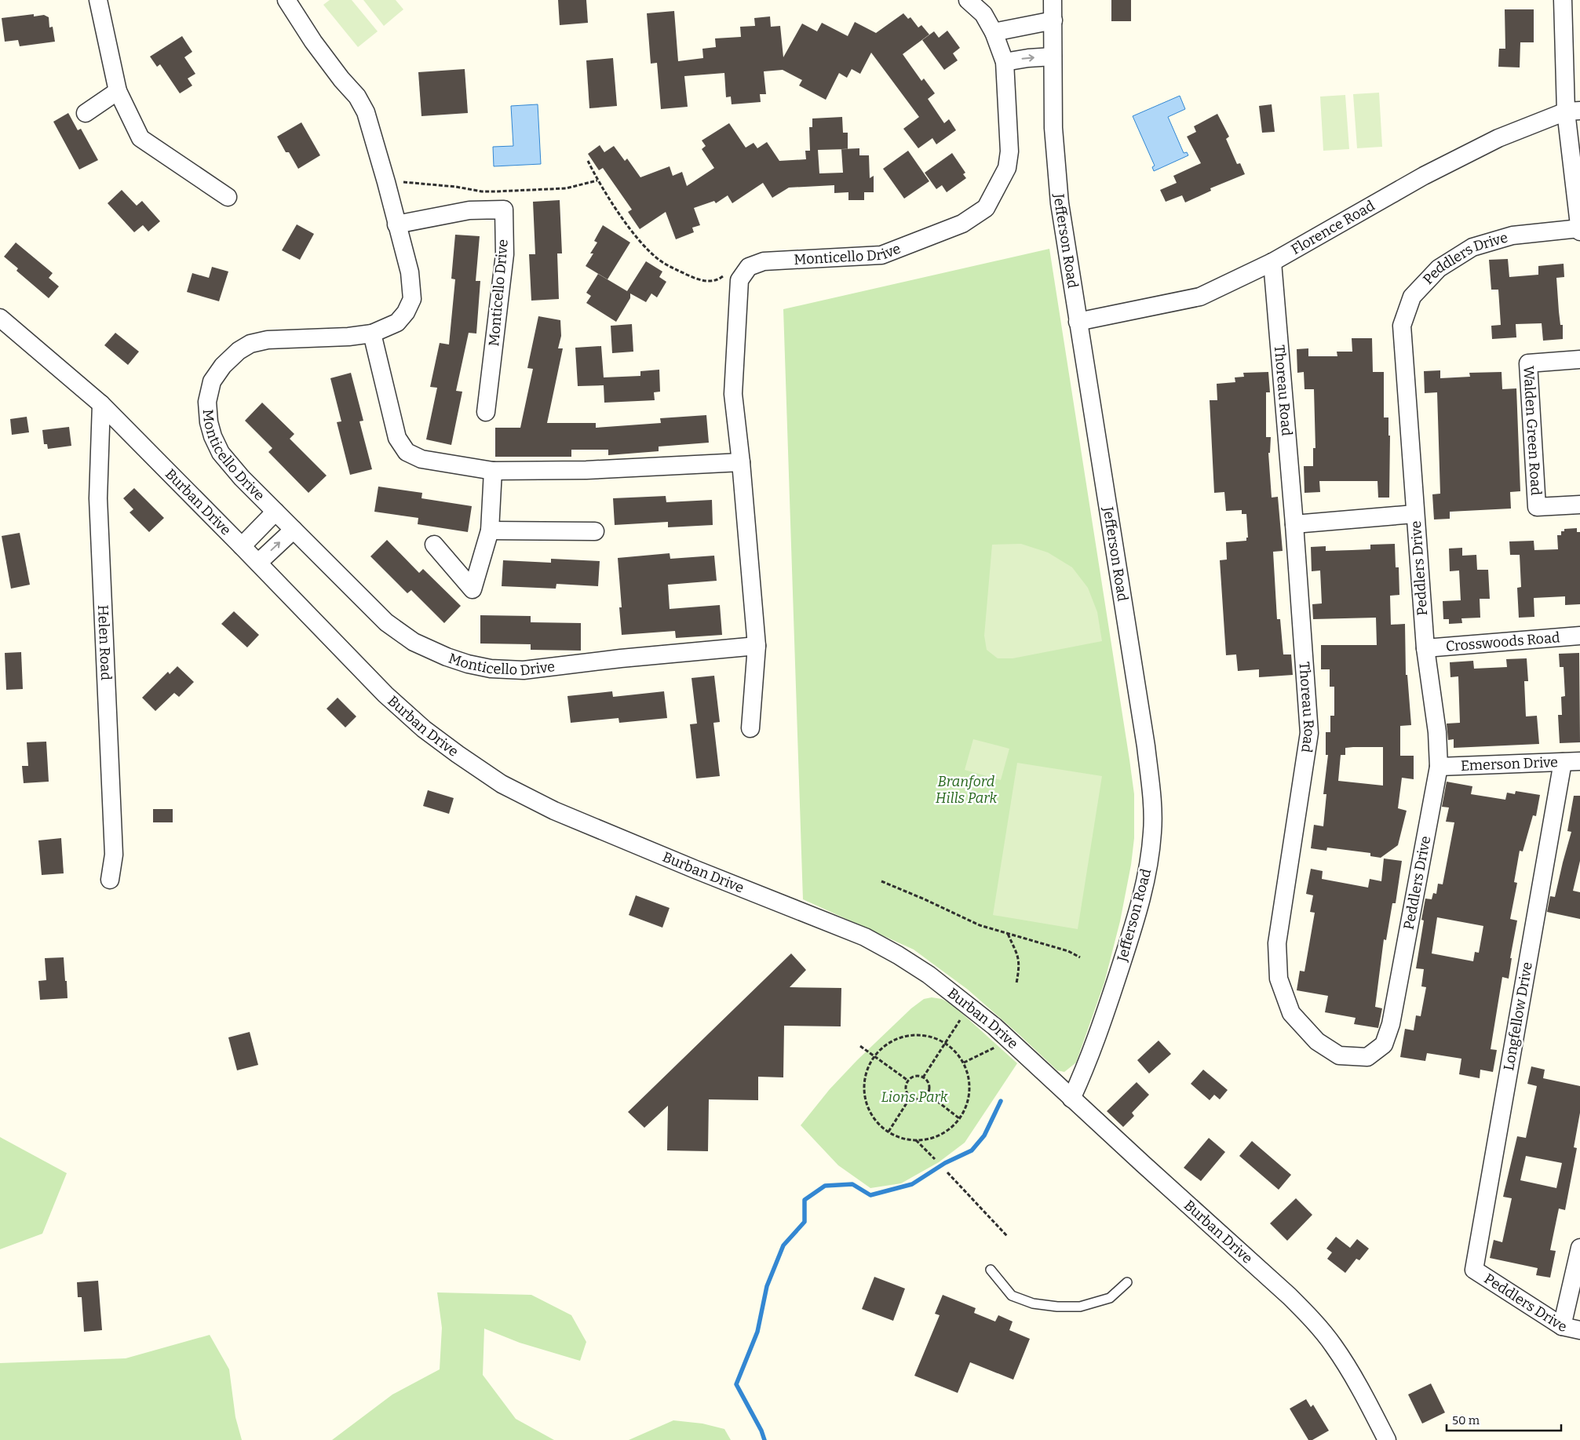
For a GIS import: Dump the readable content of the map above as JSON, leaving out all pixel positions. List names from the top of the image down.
{
  "streets": {
    "street": [
      "Florence Road",
      "Jefferson Road",
      "Monticello Drive",
      "Peddlers Drive",
      "Thoreau Road",
      "Walden Green Road",
      "Burban Drive",
      "Helen Road",
      "Crosswoods Road",
      "Emerson Drive",
      "Longfellow Drive"
    ]
  },
  "crossings": [
    ["Florence Road", "Jefferson Road"],
    ["Florence Road", "Thoreau Road"],
    ["Jefferson Road", "Burban Drive"],
    ["Monticello Drive", "Burban Drive"],
    ["Peddlers Drive", "Thoreau Road"],
    ["Peddlers Drive", "Crosswoods Road"],
    ["Peddlers Drive", "Emerson Drive"],
    ["Peddlers Drive", "Longfellow Drive"],
    ["Burban Drive", "Helen Road"],
    ["Emerson Drive", "Longfellow Drive"]
  ],
  "parks": ["Branford Hills Park", "Lions Park"],
  "scale_bar": "50 m"
}
